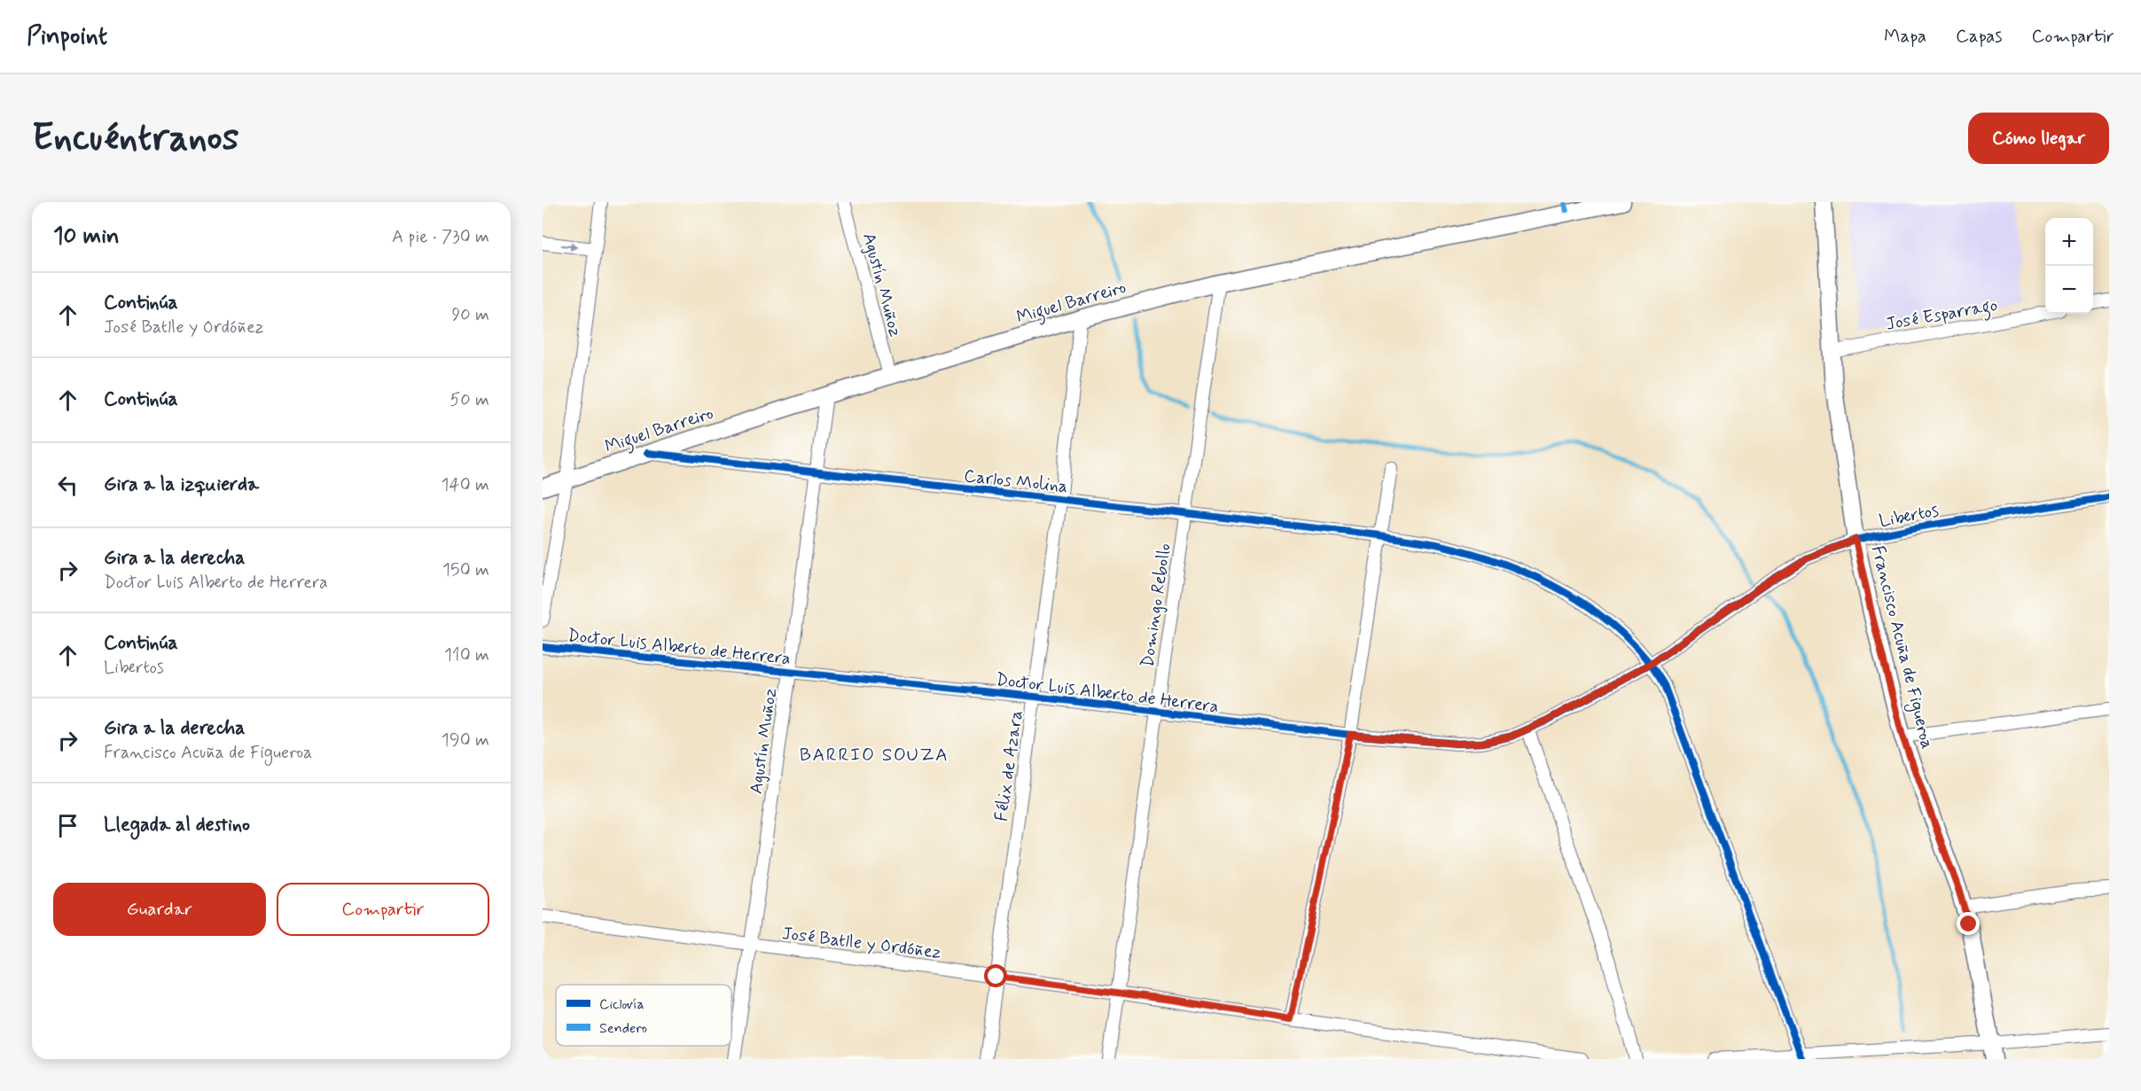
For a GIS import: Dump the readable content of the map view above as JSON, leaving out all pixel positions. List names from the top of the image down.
{
  "streets": {
    "street": [
      "Agustín Muñoz",
      "Miguel Barreiro",
      "José Esparrago",
      "Carlos Molina",
      "Libertos",
      "Domingo Rebollo",
      "Doctor Luis Alberto de Herrera",
      "Francisco Acuña de Figueroa",
      "Félix de Azara",
      "José Batlle y Ordóñez"
    ]
  },
  "crossings": [
    ["Agustín Muñoz", "Miguel Barreiro"],
    ["Agustín Muñoz", "Carlos Molina"],
    ["Agustín Muñoz", "Doctor Luis Alberto de Herrera"],
    ["Agustín Muñoz", "José Batlle y Ordóñez"],
    ["Miguel Barreiro", "Carlos Molina"],
    ["Miguel Barreiro", "Domingo Rebollo"],
    ["Miguel Barreiro", "Félix de Azara"],
    ["José Esparrago", "Francisco Acuña de Figueroa"],
    ["Carlos Molina", "Libertos"],
    ["Carlos Molina", "Domingo Rebollo"],
    ["Carlos Molina", "Doctor Luis Alberto de Herrera"],
    ["Carlos Molina", "Félix de Azara"],
    ["Libertos", "Doctor Luis Alberto de Herrera"],
    ["Libertos", "Francisco Acuña de Figueroa"],
    ["Domingo Rebollo", "Doctor Luis Alberto de Herrera"],
    ["Domingo Rebollo", "José Batlle y Ordóñez"],
    ["Doctor Luis Alberto de Herrera", "Félix de Azara"],
    ["Félix de Azara", "José Batlle y Ordóñez"]
  ],
  "districts": ["BARRIO SOUZA"],
  "legend": ["Ciclovía", "Sendero"],
  "page": {
    "header": "Pinpoint",
    "nav": ["Mapa", "Capas", "Compartir"],
    "buttons": [
      "Cómo llegar",
      ["Guardar", "Compartir"]
    ],
    "title": "Encuéntranos",
    "heading": ["10 min", "A pie · 730 m"],
    "map_buttons": ["+", "−"],
    "list": [
      ["Continúa", "José Batlle y Ordóñez", "90 m"],
      ["Continúa", "50 m"],
      ["Gira a la izquierda", "140 m"],
      ["Gira a la derecha", "Doctor Luis Alberto de Herrera", "150 m"],
      ["Continúa", "Libertos", "110 m"],
      ["Gira a la derecha", "Francisco Acuña de Figueroa", "190 m"],
      "Llegada al destino"
    ]
  }
}
